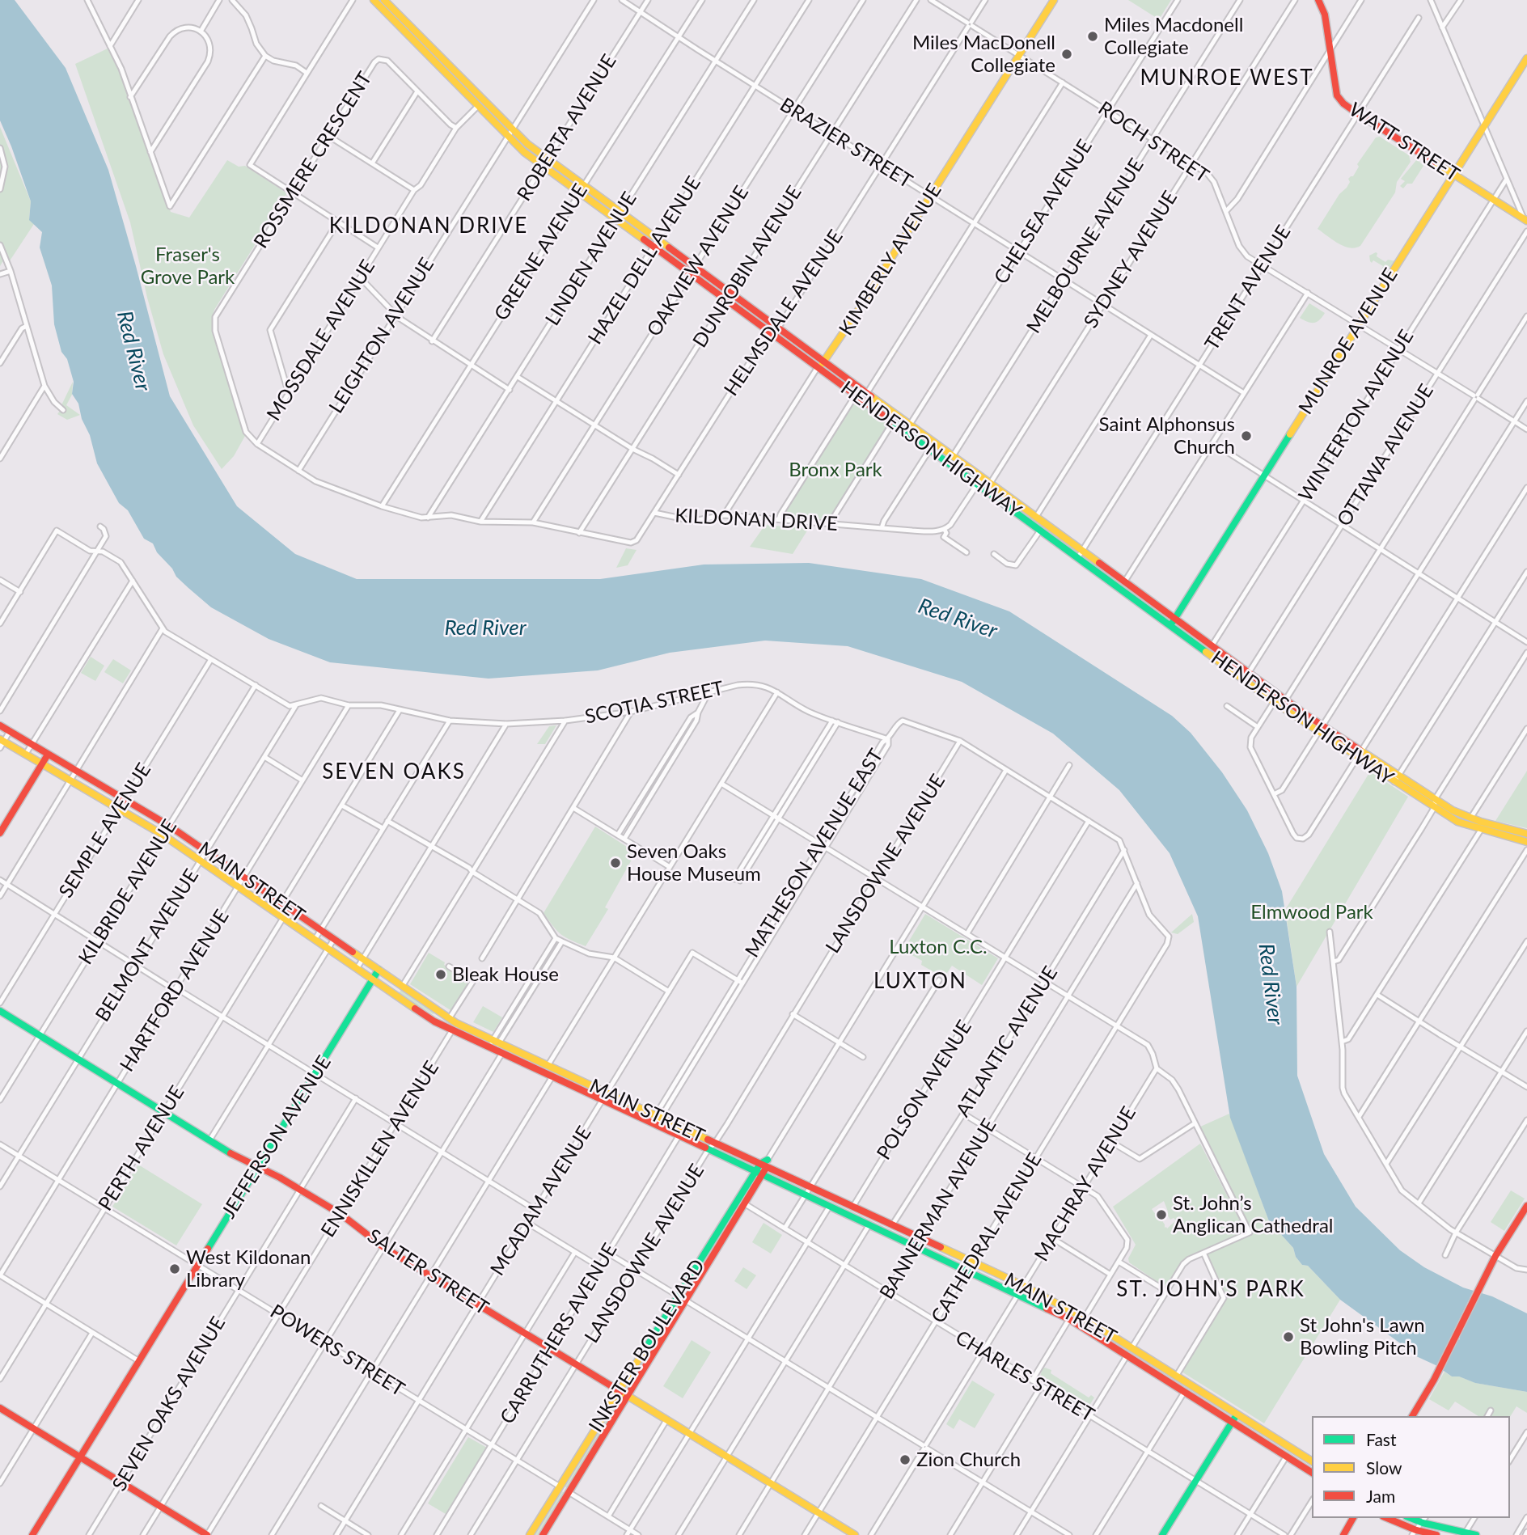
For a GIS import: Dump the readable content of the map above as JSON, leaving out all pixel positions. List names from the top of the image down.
{
  "streets": {
    "main road": [
      "WATT STREET",
      "KIMBERLY AVENUE",
      "MUNROE AVENUE",
      "HENDERSON HIGHWAY",
      "MAIN STREET",
      "JEFFERSON AVENUE",
      "SALTER STREET",
      "INKSTER BOULEVARD"
    ],
    "street": [
      "ROBERTA AVENUE",
      "ROCH STREET",
      "BRAZIER STREET",
      "ROSSMERE CRESCENT",
      "CHELSEA AVENUE",
      "MELBOURNE AVENUE",
      "GREENE AVENUE",
      "LINDEN AVENUE",
      "SYDNEY AVENUE",
      "HAZEL DELL AVENUE",
      "OAKVIEW AVENUE",
      "DUNROBIN AVENUE",
      "TRENT AVENUE",
      "HELMSDALE AVENUE",
      "LEIGHTON AVENUE",
      "MOSSDALE AVENUE",
      "WINTERTON AVENUE",
      "OTTAWA AVENUE",
      "KILDONAN DRIVE",
      "SCOTIA STREET",
      "SEMPLE AVENUE",
      "MATHESON AVENUE EAST",
      "LANSDOWNE AVENUE",
      "KILBRIDE AVENUE",
      "BELMONT AVENUE",
      "HARTFORD AVENUE",
      "ATLANTIC AVENUE",
      "POLSON AVENUE",
      "PERTH AVENUE",
      "ENNISKILLEN AVENUE",
      "MACHRAY AVENUE",
      "MCADAM AVENUE",
      "BANNERMAN AVENUE",
      "CATHEDRAL AVENUE",
      "CARRUTHERS AVENUE",
      "POWERS STREET",
      "CHARLES STREET",
      "SEVEN OAKS AVENUE"
    ]
  },
  "crossings": [
    ["ROBERTA AVENUE", "BRAZIER STREET"],
    ["ROBERTA AVENUE", "HENDERSON HIGHWAY"],
    ["ROCH STREET", "CHELSEA AVENUE"],
    ["ROCH STREET", "MELBOURNE AVENUE"],
    ["ROCH STREET", "KIMBERLY AVENUE"],
    ["ROCH STREET", "SYDNEY AVENUE"],
    ["ROCH STREET", "TRENT AVENUE"],
    ["ROCH STREET", "HELMSDALE AVENUE"],
    ["ROCH STREET", "MUNROE AVENUE"],
    ["ROCH STREET", "WINTERTON AVENUE"],
    ["ROCH STREET", "OTTAWA AVENUE"],
    ["WATT STREET", "TRENT AVENUE"],
    ["WATT STREET", "MUNROE AVENUE"],
    ["WATT STREET", "WINTERTON AVENUE"],
    ["BRAZIER STREET", "CHELSEA AVENUE"],
    ["BRAZIER STREET", "MELBOURNE AVENUE"],
    ["BRAZIER STREET", "GREENE AVENUE"],
    ["BRAZIER STREET", "LINDEN AVENUE"],
    ["BRAZIER STREET", "KIMBERLY AVENUE"],
    ["BRAZIER STREET", "SYDNEY AVENUE"],
    ["BRAZIER STREET", "HAZEL DELL AVENUE"],
    ["BRAZIER STREET", "OAKVIEW AVENUE"],
    ["BRAZIER STREET", "DUNROBIN AVENUE"],
    ["BRAZIER STREET", "TRENT AVENUE"],
    ["BRAZIER STREET", "HELMSDALE AVENUE"],
    ["ROSSMERE CRESCENT", "MOSSDALE AVENUE"],
    ["ROSSMERE CRESCENT", "KILDONAN DRIVE"],
    ["CHELSEA AVENUE", "HENDERSON HIGHWAY"],
    ["MELBOURNE AVENUE", "HENDERSON HIGHWAY"],
    ["GREENE AVENUE", "HENDERSON HIGHWAY"],
    ["GREENE AVENUE", "KILDONAN DRIVE"],
    ["LINDEN AVENUE", "HENDERSON HIGHWAY"],
    ["LINDEN AVENUE", "KILDONAN DRIVE"],
    ["KIMBERLY AVENUE", "HENDERSON HIGHWAY"],
    ["KIMBERLY AVENUE", "KILDONAN DRIVE"],
    ["SYDNEY AVENUE", "HENDERSON HIGHWAY"],
    ["HAZEL DELL AVENUE", "HENDERSON HIGHWAY"],
    ["HAZEL DELL AVENUE", "KILDONAN DRIVE"],
    ["OAKVIEW AVENUE", "HENDERSON HIGHWAY"],
    ["OAKVIEW AVENUE", "KILDONAN DRIVE"],
    ["DUNROBIN AVENUE", "HENDERSON HIGHWAY"],
    ["DUNROBIN AVENUE", "KILDONAN DRIVE"],
    ["TRENT AVENUE", "HENDERSON HIGHWAY"],
    ["HELMSDALE AVENUE", "HENDERSON HIGHWAY"],
    ["HELMSDALE AVENUE", "KILDONAN DRIVE"],
    ["LEIGHTON AVENUE", "HENDERSON HIGHWAY"],
    ["LEIGHTON AVENUE", "KILDONAN DRIVE"],
    ["MOSSDALE AVENUE", "HENDERSON HIGHWAY"],
    ["MOSSDALE AVENUE", "KILDONAN DRIVE"],
    ["MUNROE AVENUE", "HENDERSON HIGHWAY"],
    ["WINTERTON AVENUE", "HENDERSON HIGHWAY"],
    ["HENDERSON HIGHWAY", "OTTAWA AVENUE"],
    ["SCOTIA STREET", "MATHESON AVENUE EAST"],
    ["SCOTIA STREET", "BELMONT AVENUE"],
    ["SCOTIA STREET", "HARTFORD AVENUE"],
    ["SEMPLE AVENUE", "MAIN STREET"],
    ["MATHESON AVENUE EAST", "MAIN STREET"],
    ["MATHESON AVENUE EAST", "MCADAM AVENUE"],
    ["LANSDOWNE AVENUE", "MAIN STREET"],
    ["LANSDOWNE AVENUE", "SALTER STREET"],
    ["LANSDOWNE AVENUE", "POWERS STREET"],
    ["MAIN STREET", "KILBRIDE AVENUE"],
    ["MAIN STREET", "BELMONT AVENUE"],
    ["MAIN STREET", "HARTFORD AVENUE"],
    ["MAIN STREET", "ATLANTIC AVENUE"],
    ["MAIN STREET", "POLSON AVENUE"],
    ["MAIN STREET", "JEFFERSON AVENUE"],
    ["MAIN STREET", "PERTH AVENUE"],
    ["MAIN STREET", "ENNISKILLEN AVENUE"],
    ["MAIN STREET", "MACHRAY AVENUE"],
    ["MAIN STREET", "MCADAM AVENUE"],
    ["MAIN STREET", "BANNERMAN AVENUE"],
    ["MAIN STREET", "CATHEDRAL AVENUE"],
    ["MAIN STREET", "CARRUTHERS AVENUE"],
    ["MAIN STREET", "INKSTER BOULEVARD"],
    ["KILBRIDE AVENUE", "SALTER STREET"],
    ["BELMONT AVENUE", "SALTER STREET"],
    ["BELMONT AVENUE", "POWERS STREET"],
    ["HARTFORD AVENUE", "SALTER STREET"],
    ["HARTFORD AVENUE", "POWERS STREET"],
    ["JEFFERSON AVENUE", "SALTER STREET"],
    ["JEFFERSON AVENUE", "POWERS STREET"],
    ["PERTH AVENUE", "SALTER STREET"],
    ["PERTH AVENUE", "POWERS STREET"],
    ["ENNISKILLEN AVENUE", "SALTER STREET"],
    ["ENNISKILLEN AVENUE", "POWERS STREET"],
    ["MACHRAY AVENUE", "CHARLES STREET"],
    ["MCADAM AVENUE", "SALTER STREET"],
    ["MCADAM AVENUE", "POWERS STREET"],
    ["BANNERMAN AVENUE", "CATHEDRAL AVENUE"],
    ["BANNERMAN AVENUE", "SALTER STREET"],
    ["BANNERMAN AVENUE", "CHARLES STREET"],
    ["CATHEDRAL AVENUE", "SALTER STREET"],
    ["CATHEDRAL AVENUE", "CHARLES STREET"],
    ["SALTER STREET", "CARRUTHERS AVENUE"],
    ["SALTER STREET", "INKSTER BOULEVARD"],
    ["SALTER STREET", "SEVEN OAKS AVENUE"],
    ["CARRUTHERS AVENUE", "POWERS STREET"],
    ["INKSTER BOULEVARD", "POWERS STREET"],
    ["INKSTER BOULEVARD", "CHARLES STREET"],
    ["POWERS STREET", "SEVEN OAKS AVENUE"]
  ],
  "districts": [
    "MUNROE WEST",
    "KILDONAN DRIVE",
    "SEVEN OAKS",
    "LUXTON",
    "ST. JOHN'S PARK"
  ],
  "water": ["Red River"],
  "parks": [
    "Fraser's Grove Park",
    "Bronx Park",
    "Elmwood Park",
    "Luxton C.C."
  ],
  "places": [
    "Miles Macdonell Collegiate",
    "Miles MacDonell Collegiate",
    "Saint Alphonsus Church",
    "Seven Oaks House Museum",
    "Bleak House",
    "St. John’s Anglican Cathedral",
    "West Kildonan Library",
    "St John's Lawn Bowling Pitch",
    "Zion Church"
  ],
  "legend": ["Fast", "Slow", "Jam"]
}
